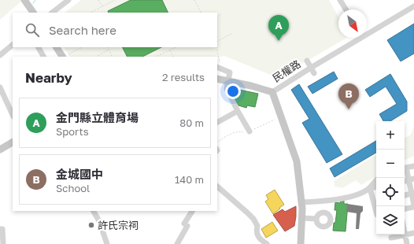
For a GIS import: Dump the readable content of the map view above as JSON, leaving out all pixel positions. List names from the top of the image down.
{
  "streets": {
    "main road": ["民權路"]
  },
  "places": ["許氏宗祠"],
  "north": "bottom right",
  "page": {
    "search": "Search here",
    "pins": ["A", "B"],
    "heading": ["Nearby", "2 results"],
    "list": [
      {
        "mark": "A",
        "name": "金門縣立體育場",
        "note": "Sports",
        "value": "80 m"
      },
      {
        "mark": "B",
        "name": "金城國中",
        "note": "School",
        "value": "140 m"
      }
    ],
    "map_buttons": ["+", "−"]
  }
}
